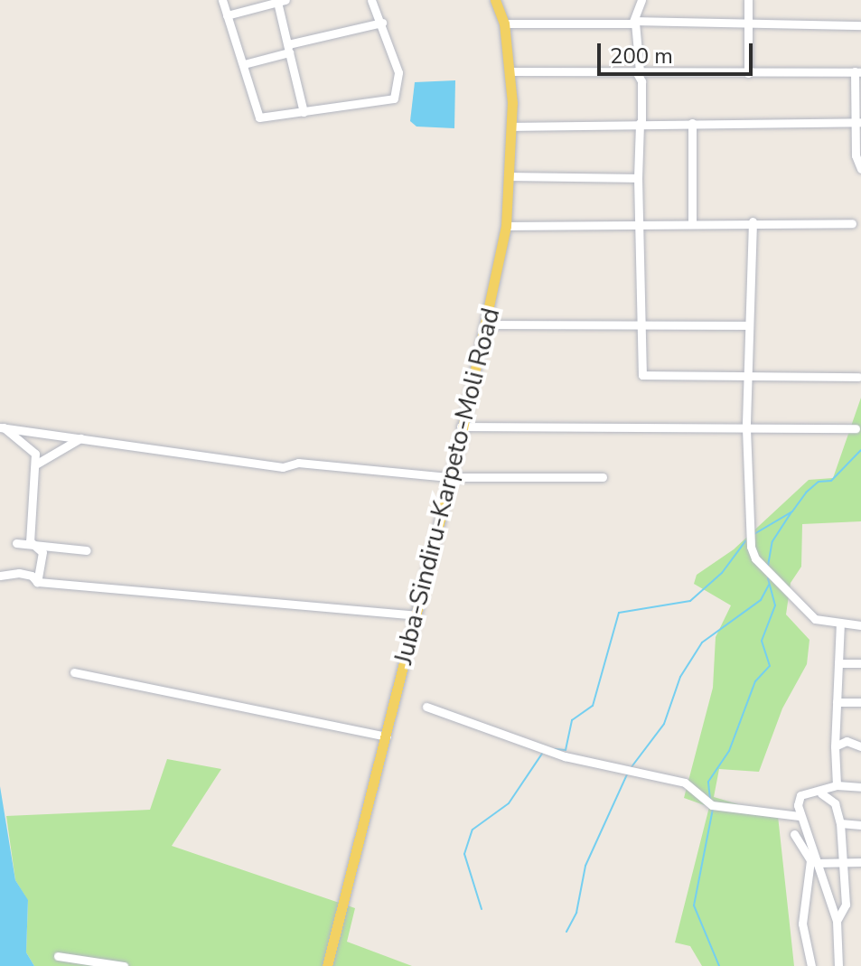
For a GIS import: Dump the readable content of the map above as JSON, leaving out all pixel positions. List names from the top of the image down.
{
  "streets": {
    "main road": ["Juba-Sindiru-Karpeto-Moli Road"]
  },
  "scale_bar": "200 m"
}
